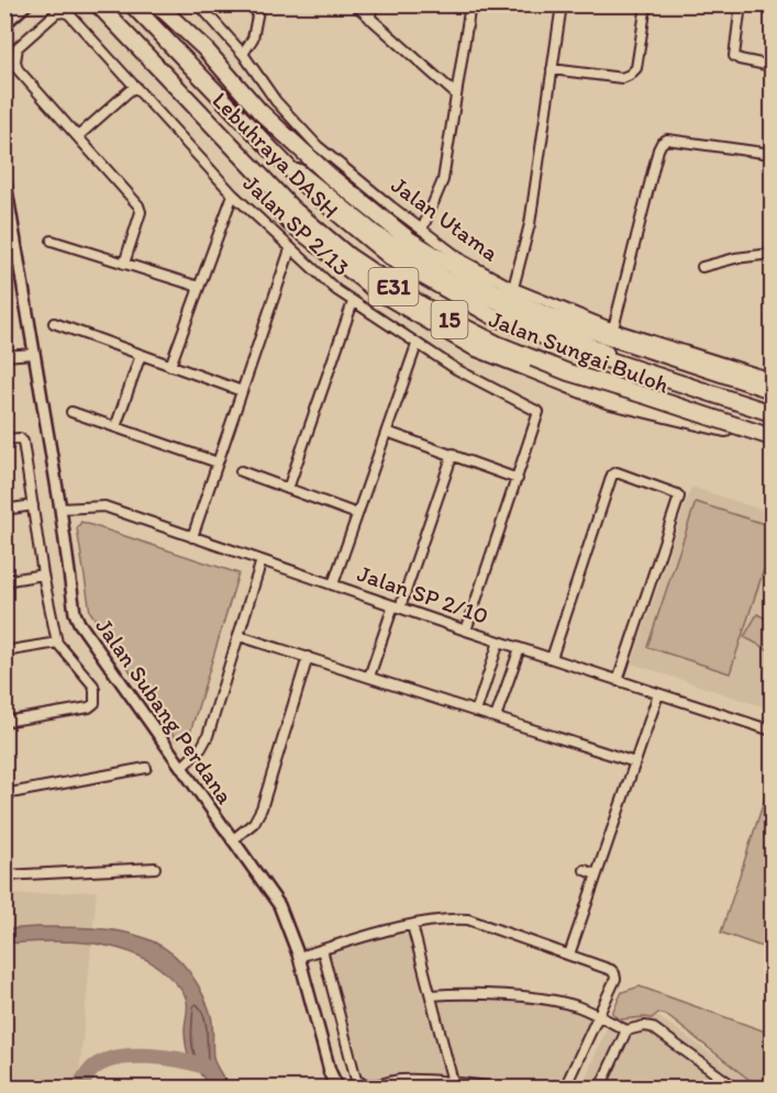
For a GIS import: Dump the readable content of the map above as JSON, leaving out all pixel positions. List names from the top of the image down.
{
  "streets": {
    "highway": [
      "Lebuhraya DASH",
      "E31",
      "15",
      "Jalan Sungai Buloh"
    ],
    "street": [
      "Jalan Utama",
      "Jalan SP 2/13",
      "Jalan SP 2/10",
      "Jalan Subang Perdana"
    ]
  },
  "crossings": [
    ["Lebuhraya DASH", "Jalan Sungai Buloh"],
    ["Jalan SP 2/13", "Jalan SP 2/10"],
    ["Jalan SP 2/10", "Jalan Subang Perdana"]
  ]
}
